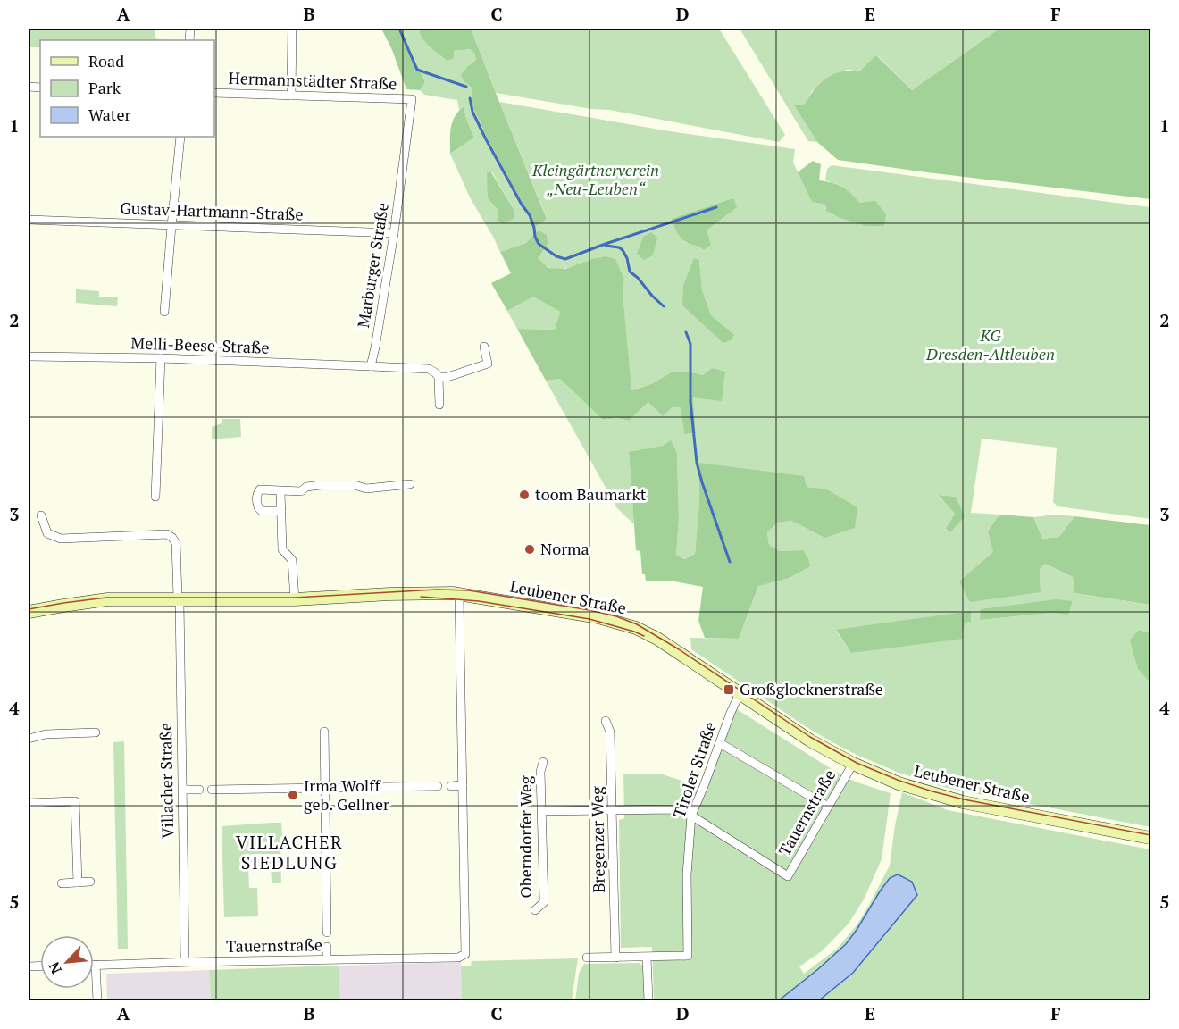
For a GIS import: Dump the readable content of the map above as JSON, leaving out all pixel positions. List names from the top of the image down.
{
  "streets": {
    "street": [
      "Hermannstädter Straße",
      "Gustav-Hartmann-Straße",
      "Marburger Straße",
      "Melli-Beese-Straße",
      "Leubener Straße",
      "Tiroler Straße",
      "Villacher Straße",
      "Tauernstraße",
      "Oberndorfer Weg",
      "Bregenzer Weg"
    ]
  },
  "crossings": [
    ["Hermannstädter Straße", "Marburger Straße"],
    ["Gustav-Hartmann-Straße", "Marburger Straße"],
    ["Marburger Straße", "Melli-Beese-Straße"],
    ["Leubener Straße", "Tiroler Straße"],
    ["Leubener Straße", "Villacher Straße"],
    ["Leubener Straße", "Tauernstraße"],
    ["Tiroler Straße", "Tauernstraße"],
    ["Villacher Straße", "Tauernstraße"]
  ],
  "districts": ["VILLACHER SIEDLUNG"],
  "parks": ["Kleingärtnerverein „Neu-Leuben“", "KG Dresden-Altleuben"],
  "places": {
    "other": ["toom Baumarkt", "Norma", "Irma Wolff geb. Gellner"],
    "transit": ["Großglocknerstraße"]
  },
  "legend": ["Road", "Park", "Water"],
  "north": "bottom left",
  "grid": {
    "columns": [
      "A",
      "B",
      "C",
      "D",
      "E",
      "F"
    ],
    "rows": [
      "1",
      "2",
      "3",
      "4",
      "5"
    ]
  }
}
